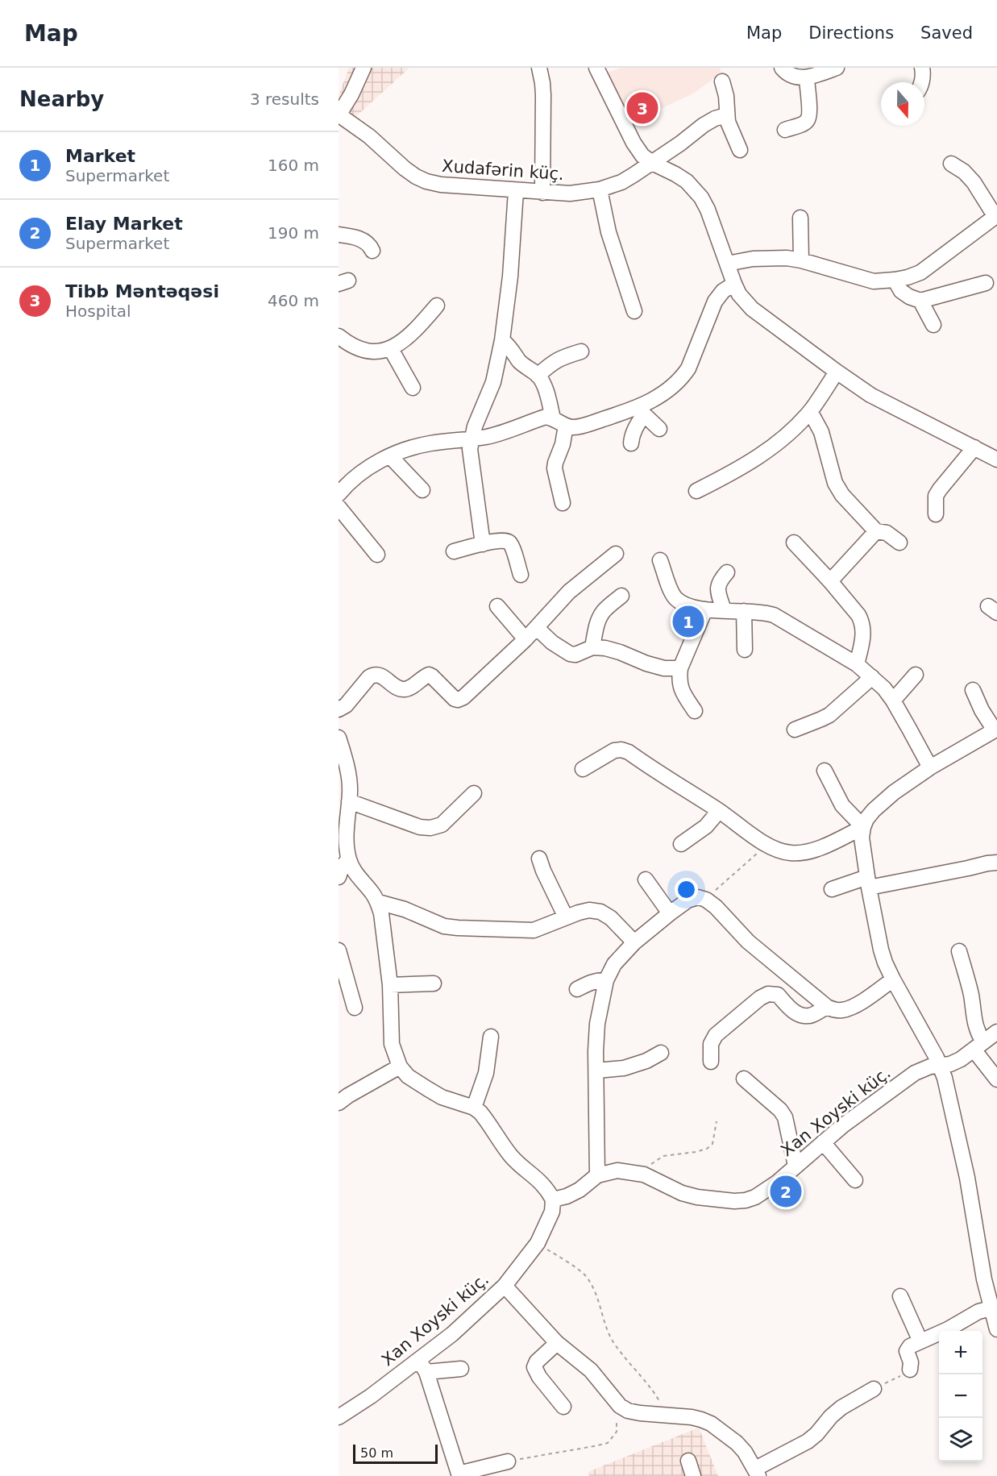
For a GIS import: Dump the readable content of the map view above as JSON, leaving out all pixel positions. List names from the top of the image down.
{
  "streets": {
    "street": ["Xudafərin küç.", "Xan Xoyski küç."]
  },
  "scale_bar": "50 m",
  "north": "bottom",
  "page": {
    "header": "Map",
    "nav": ["Map", "Directions", "Saved"],
    "heading": ["Nearby", "3 results"],
    "pins": ["3", "1", "2"],
    "list": [
      {
        "mark": "1",
        "name": "Market",
        "note": "Supermarket",
        "value": "160 m"
      },
      {
        "mark": "2",
        "name": "Elay Market",
        "note": "Supermarket",
        "value": "190 m"
      },
      {
        "mark": "3",
        "name": "Tibb Məntəqəsi",
        "note": "Hospital",
        "value": "460 m"
      }
    ],
    "map_buttons": ["+", "−"],
    "scale": "50 m"
  }
}
